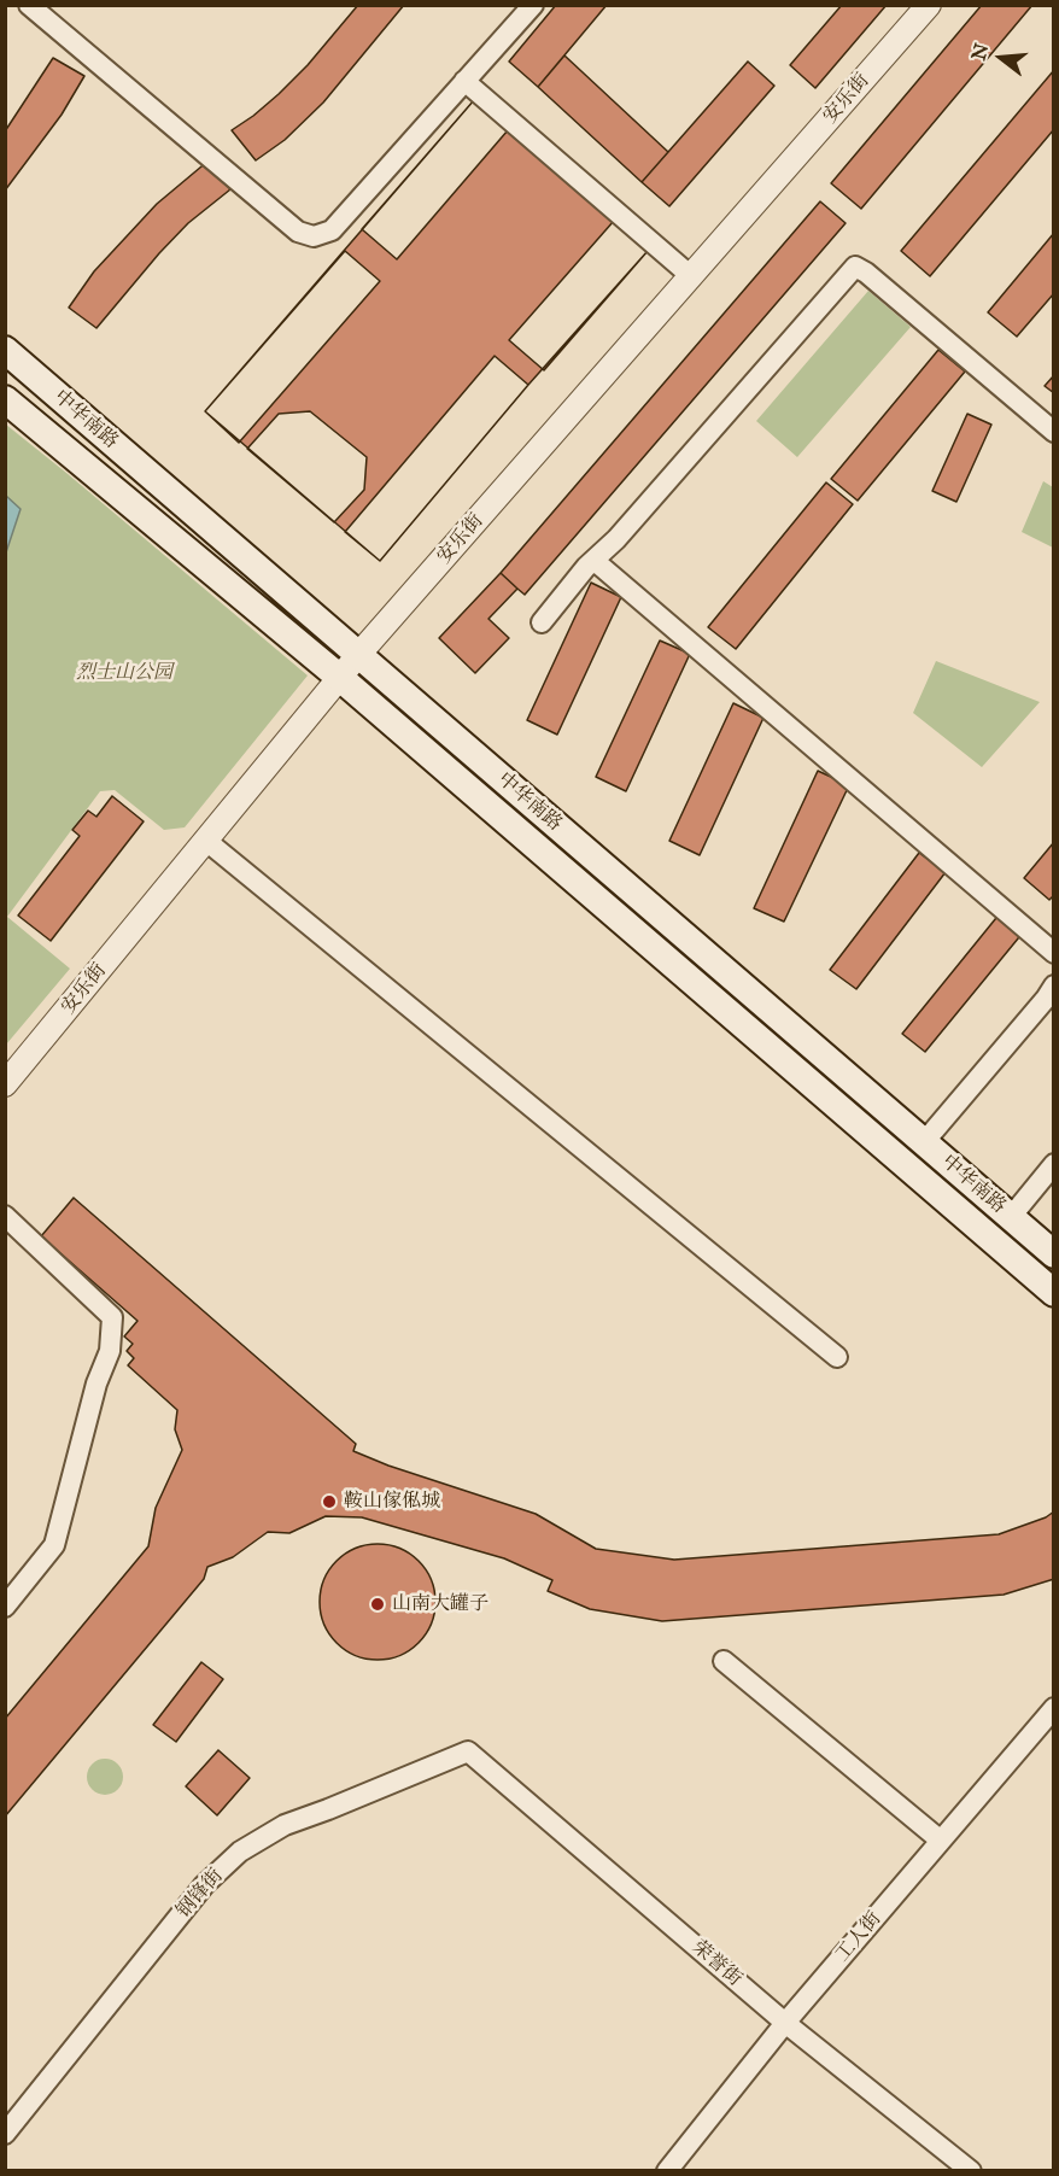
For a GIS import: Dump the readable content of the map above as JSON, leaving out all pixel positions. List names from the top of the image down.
{
  "streets": {
    "main road": ["中华南路"],
    "street": [
      "安乐街",
      "钢锋街",
      "工人街",
      "荣誉街"
    ]
  },
  "crossings": [
    ["安乐街", "中华南路"],
    ["钢锋街", "荣誉街"],
    ["工人街", "荣誉街"]
  ],
  "parks": ["烈士山公园"],
  "places": ["鞍山傢俬城", "山南大罐子"],
  "north": "left"
}
